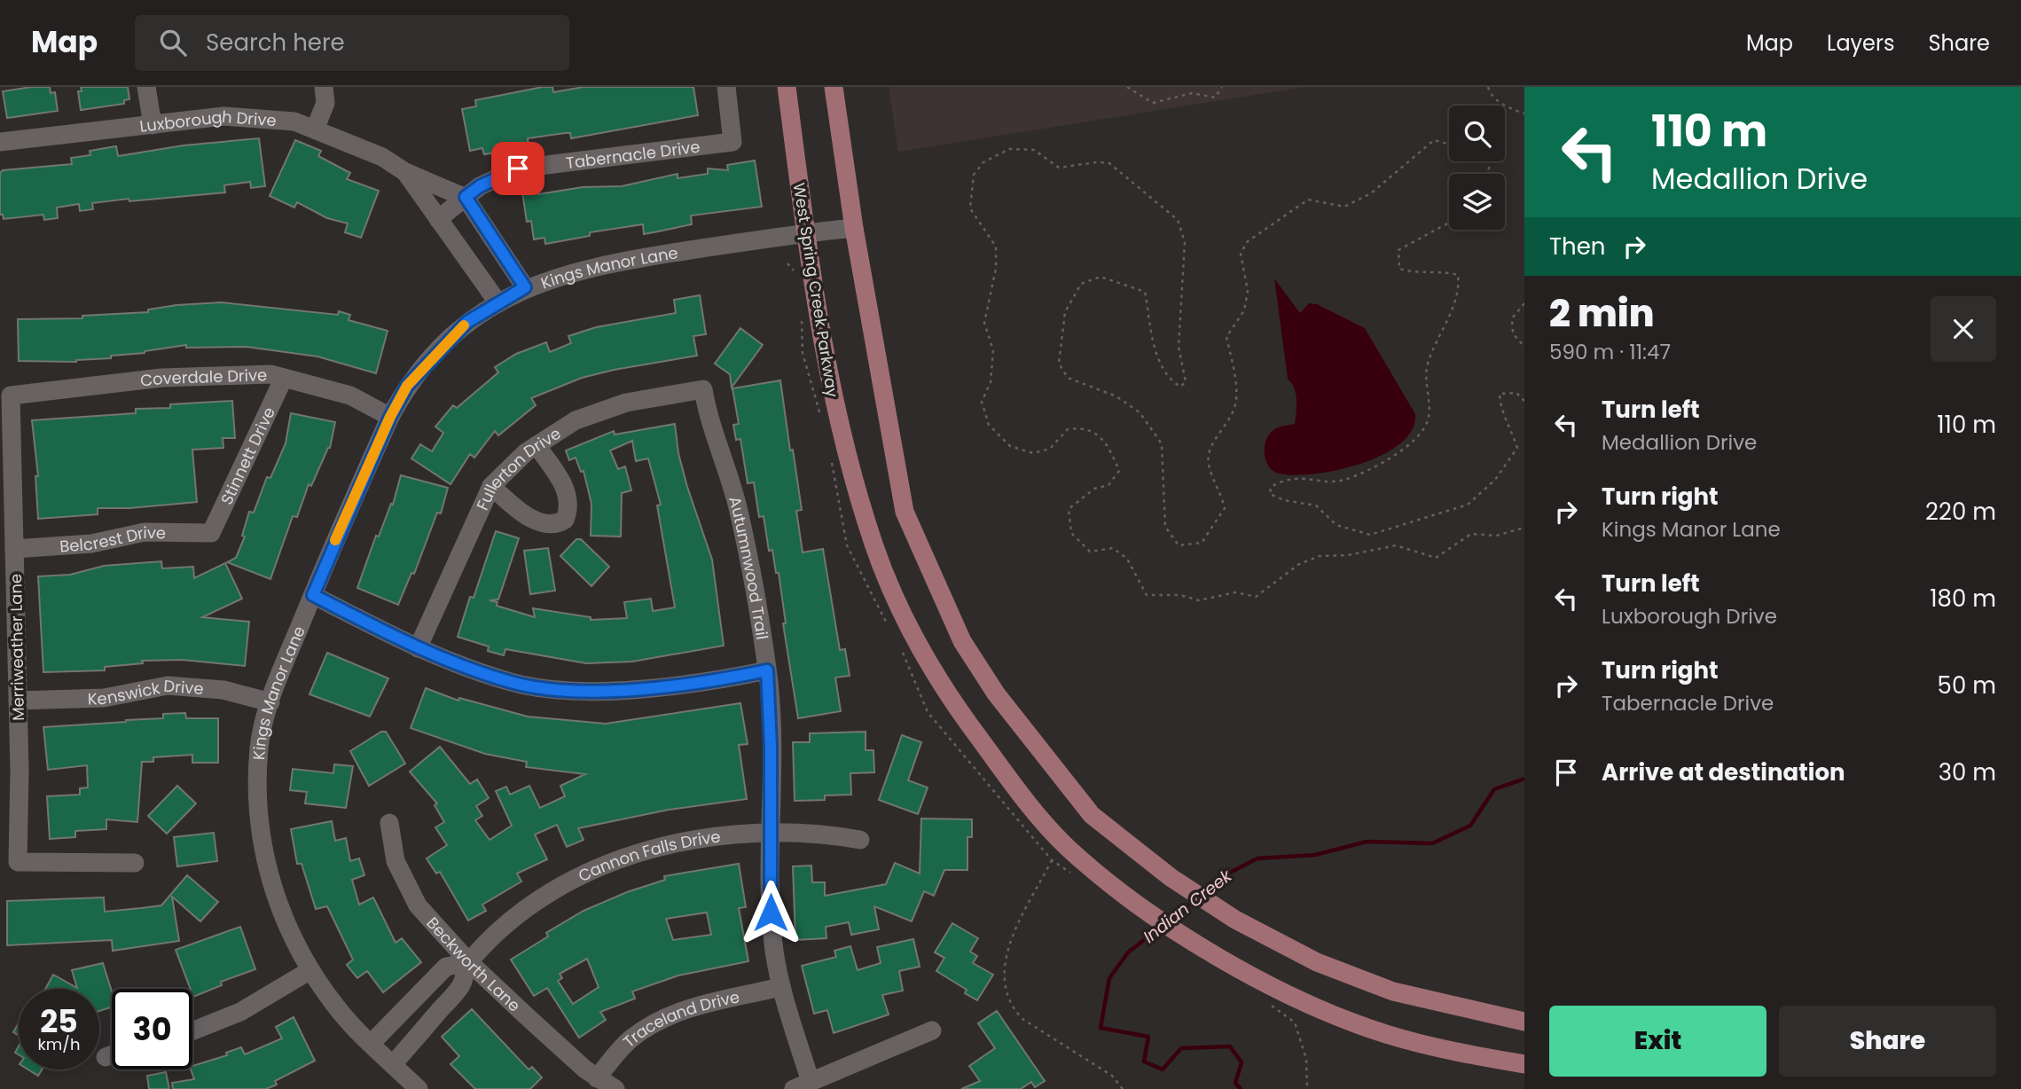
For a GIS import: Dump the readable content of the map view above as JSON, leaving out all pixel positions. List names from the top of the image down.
{
  "streets": {
    "main road": ["West Spring Creek Parkway"],
    "street": [
      "Luxborough Drive",
      "Tabernacle Drive",
      "Kings Manor Lane",
      "Coverdale Drive",
      "Stinnett Drive",
      "Fullerton Drive",
      "Belcrest Drive",
      "Autumnwood Trail",
      "Merriweather Lane",
      "Kenswick Drive",
      "Cannon Falls Drive",
      "Beckworth Lane",
      "Traceland Drive"
    ]
  },
  "crossings": [
    ["Luxborough Drive", "Tabernacle Drive"],
    ["Luxborough Drive", "Kings Manor Lane"],
    ["Kings Manor Lane", "West Spring Creek Parkway"],
    ["Kings Manor Lane", "Coverdale Drive"],
    ["Kings Manor Lane", "Kenswick Drive"],
    ["Kings Manor Lane", "Cannon Falls Drive"],
    ["Coverdale Drive", "Stinnett Drive"],
    ["Coverdale Drive", "Merriweather Lane"],
    ["Stinnett Drive", "Belcrest Drive"],
    ["Fullerton Drive", "Autumnwood Trail"],
    ["Belcrest Drive", "Merriweather Lane"],
    ["Autumnwood Trail", "Cannon Falls Drive"],
    ["Autumnwood Trail", "Traceland Drive"],
    ["Merriweather Lane", "Kenswick Drive"],
    ["Cannon Falls Drive", "Beckworth Lane"],
    ["Beckworth Lane", "Traceland Drive"]
  ],
  "water": ["Indian Creek"],
  "page": {
    "header": "Map",
    "search": "Search here",
    "nav": ["Map", "Layers", "Share"],
    "turn": ["110 m", "Medallion Drive"],
    "then": "Then",
    "heading": ["2 min", "590 m · 11:47"],
    "list": [
      {
        "name": "Turn left",
        "note": "Medallion Drive",
        "value": "110 m"
      },
      {
        "name": "Turn right",
        "note": "Kings Manor Lane",
        "value": "220 m"
      },
      {
        "name": "Turn left",
        "note": "Luxborough Drive",
        "value": "180 m"
      },
      {
        "name": "Turn right",
        "note": "Tabernacle Drive",
        "value": "50 m"
      },
      {
        "name": "Arrive at destination",
        "value": "30 m"
      }
    ],
    "speed": "25 km/h",
    "limit": "30",
    "buttons": ["Exit", "Share"]
  }
}
